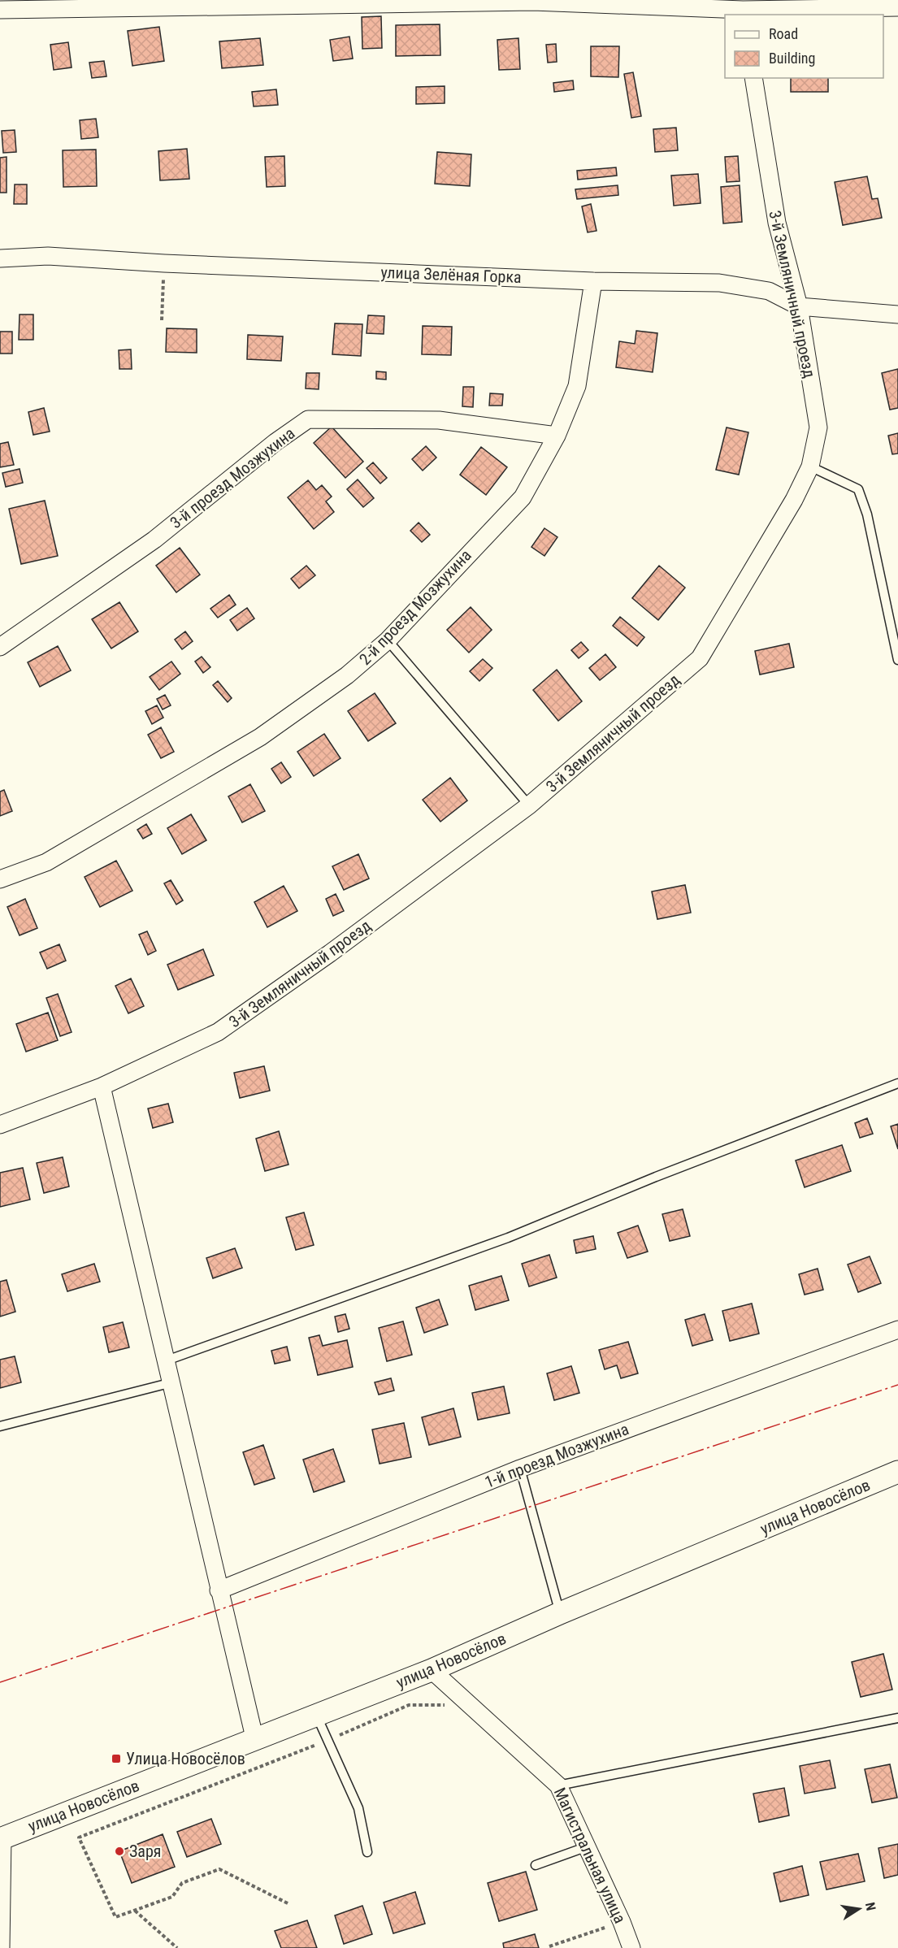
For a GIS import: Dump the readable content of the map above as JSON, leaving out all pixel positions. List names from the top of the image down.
{
  "streets": {
    "street": [
      "улица Зелёная Горка",
      "3-й Земляничный проезд",
      "3-й проезд Мозжухина",
      "2-й проезд Мозжухина",
      "1-й проезд Мозжухина",
      "улица Новосёлов",
      "Магистральная улица"
    ]
  },
  "crossings": [
    ["улица Зелёная Горка", "3-й Земляничный проезд"],
    ["улица Зелёная Горка", "2-й проезд Мозжухина"],
    ["3-й проезд Мозжухина", "2-й проезд Мозжухина"],
    ["улица Новосёлов", "Магистральная улица"]
  ],
  "places": {
    "transit": ["Улица Новосёлов"],
    "other": ["Заря"]
  },
  "legend": ["Road", "Building"],
  "north": "right"
}
